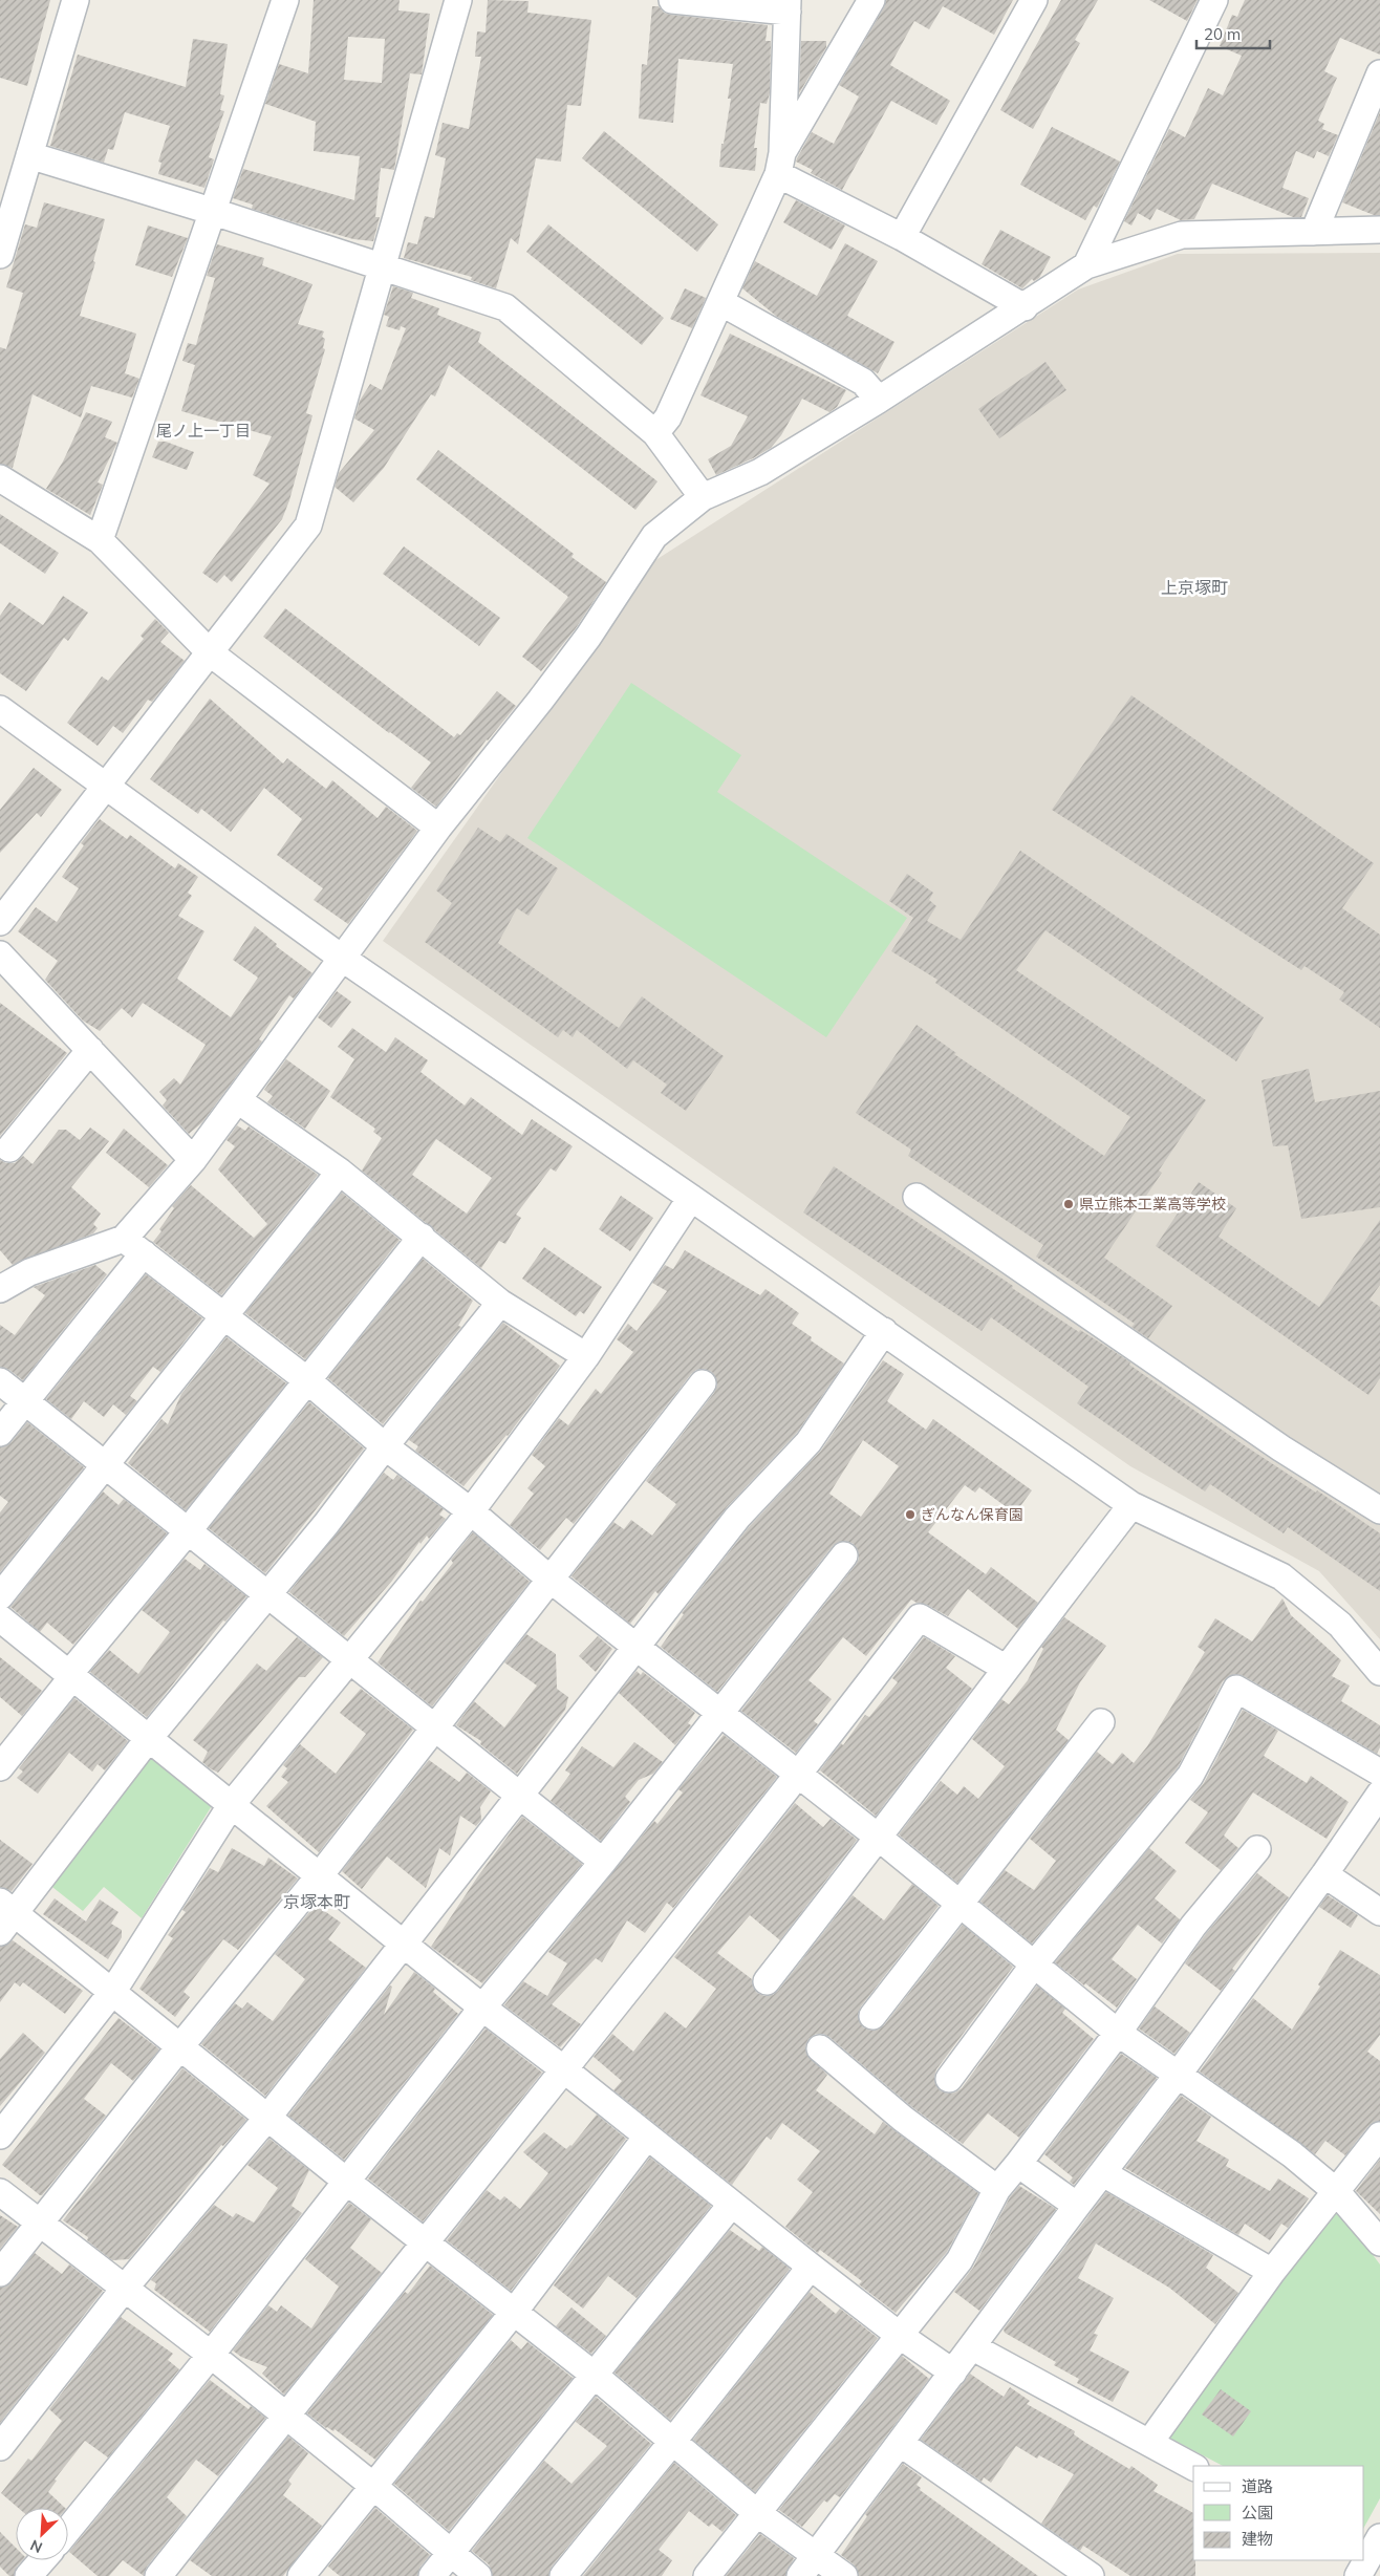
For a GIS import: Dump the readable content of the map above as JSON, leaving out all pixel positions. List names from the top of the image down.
{
  "districts": ["尾ノ上一丁目", "上京塚町", "京塚本町"],
  "places": ["県立熊本工業高等学校", "ぎんなん保育園"],
  "legend": ["道路", "公園", "建物"],
  "scale_bar": "20 m",
  "north": "bottom left"
}
